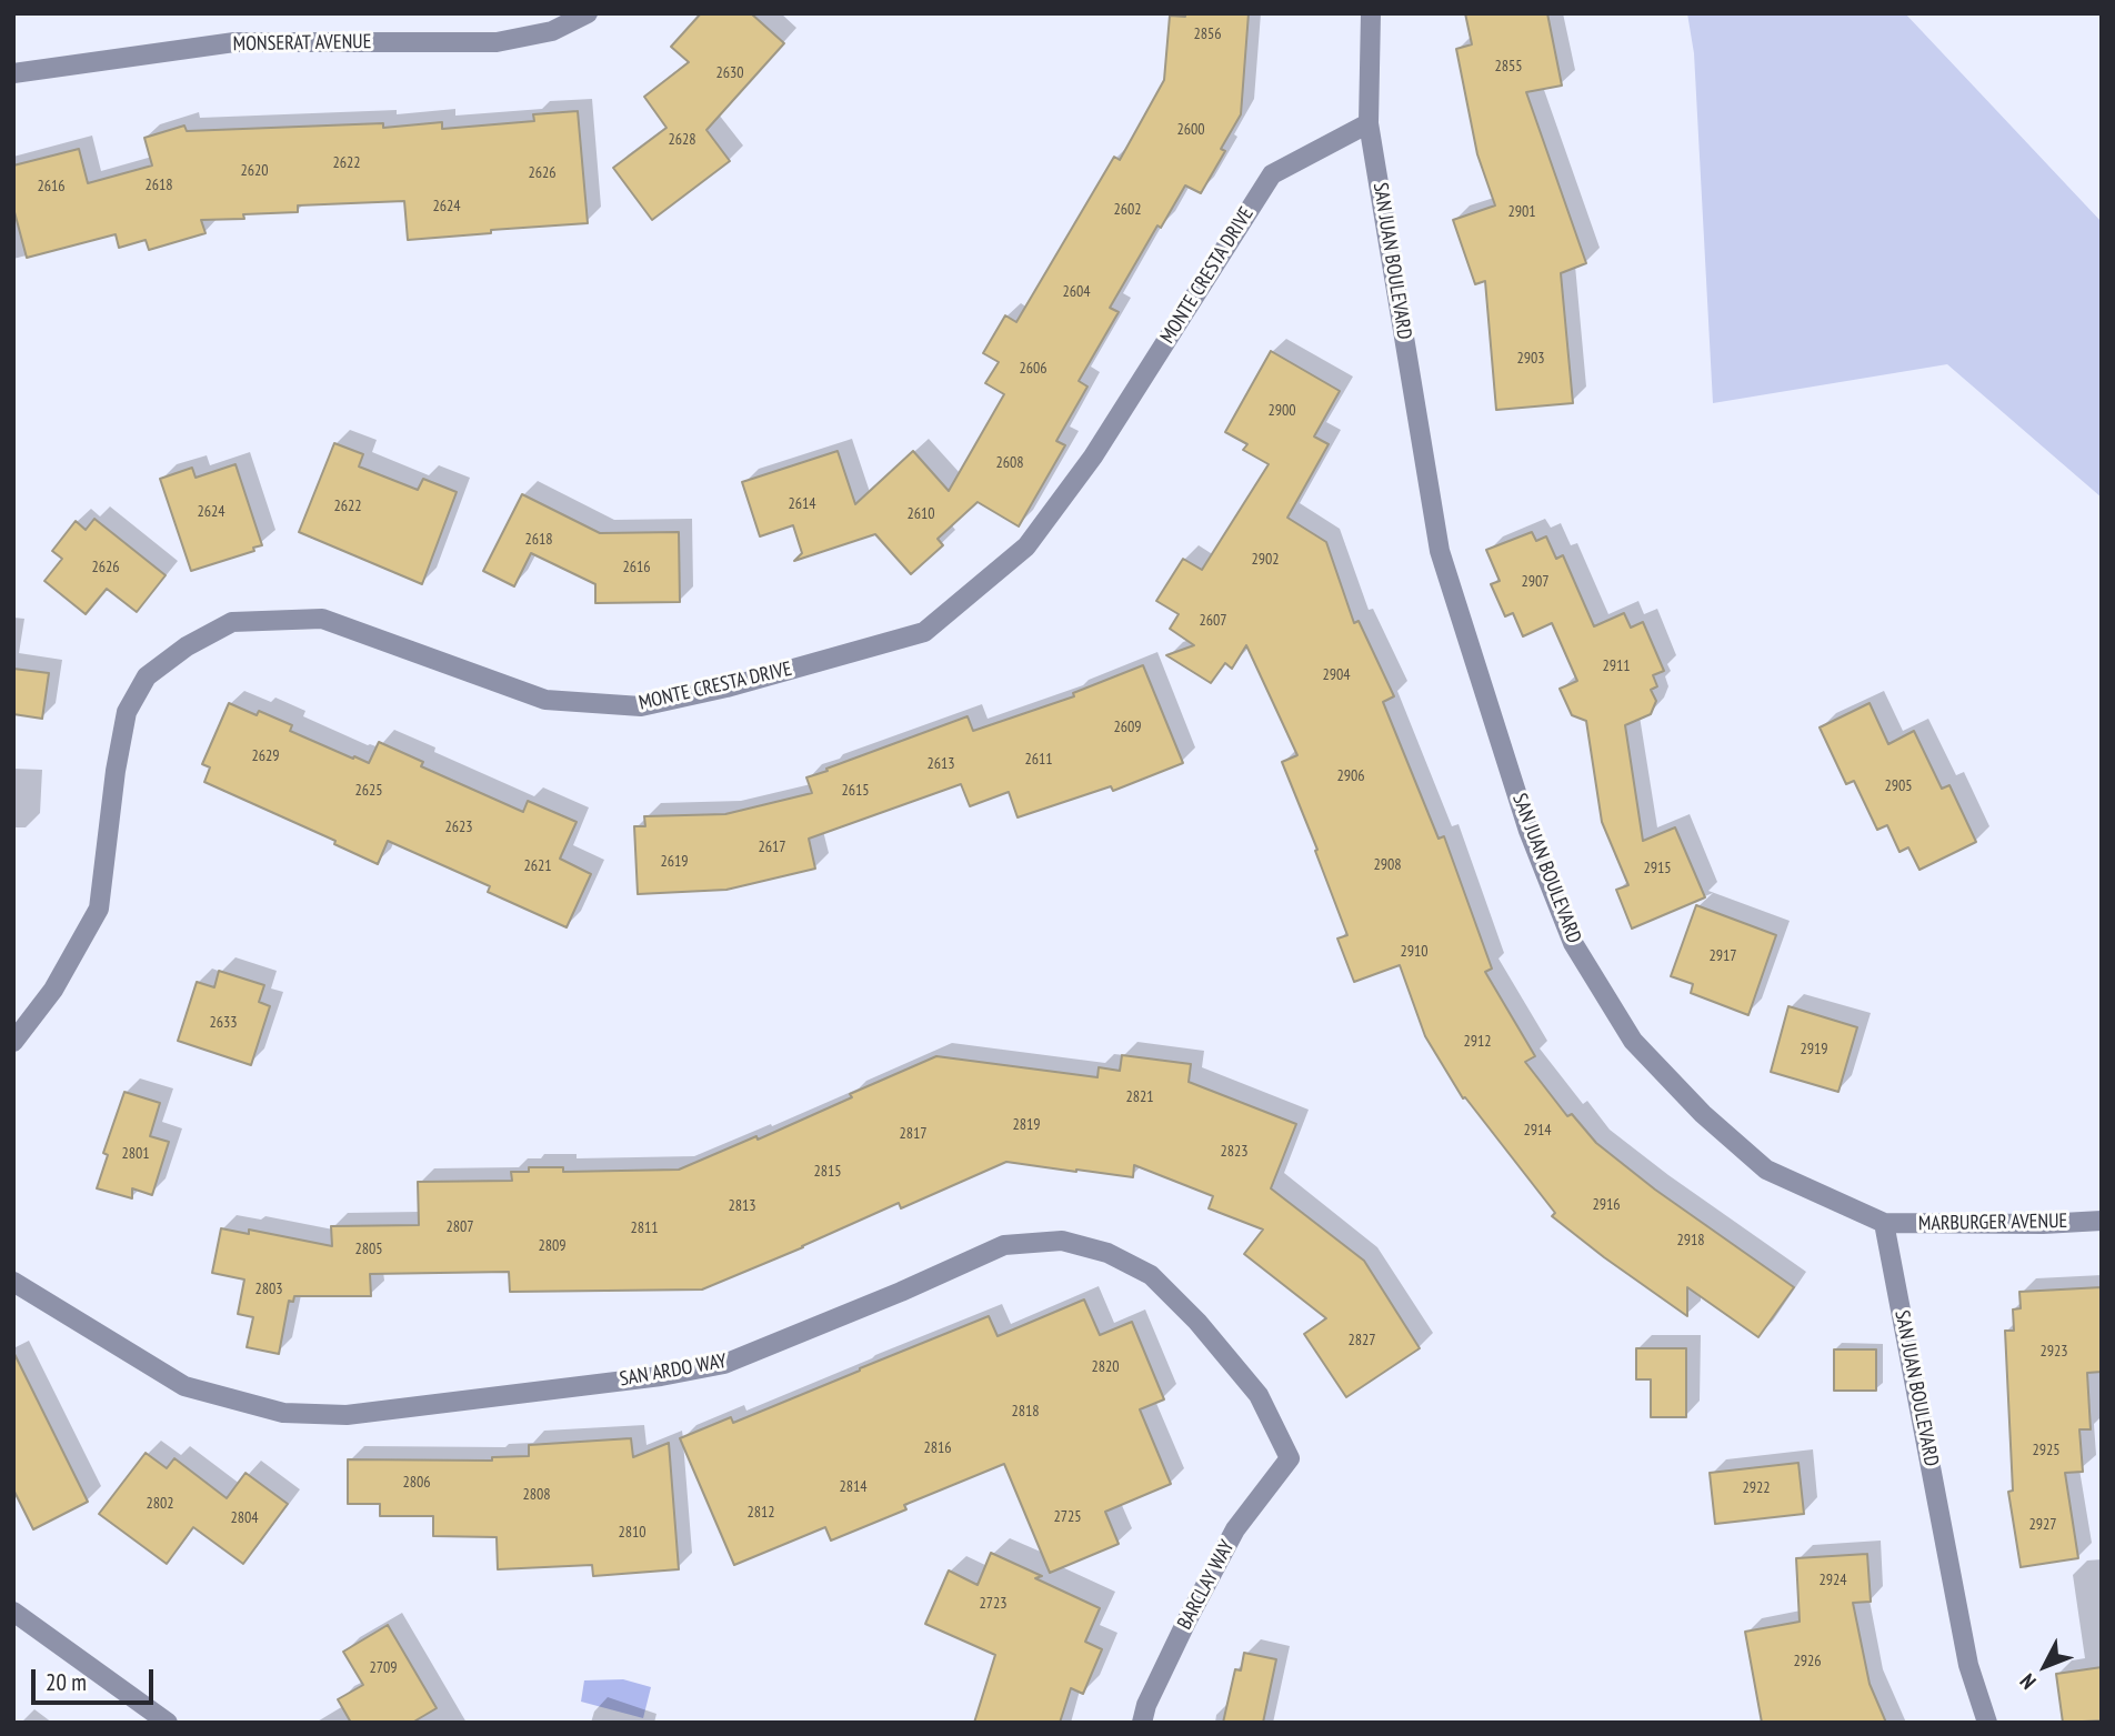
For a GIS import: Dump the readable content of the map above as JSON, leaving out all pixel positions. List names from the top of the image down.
{
  "streets": {
    "street": [
      "MONSERAT AVENUE",
      "SAN JUAN BOULEVARD",
      "MONTE CRESTA DRIVE",
      "MARBURGER AVENUE",
      "SAN ARDO WAY",
      "BARCLAY WAY"
    ]
  },
  "crossings": [
    ["SAN JUAN BOULEVARD", "MONTE CRESTA DRIVE"],
    ["SAN JUAN BOULEVARD", "MARBURGER AVENUE"],
    ["SAN ARDO WAY", "BARCLAY WAY"]
  ],
  "house_numbers": [
    "2856",
    "2855",
    "2630",
    "2600",
    "2628",
    "2622",
    "2620",
    "2626",
    "2618",
    "2616",
    "2624",
    "2602",
    "2901",
    "2604",
    "2903",
    "2606",
    "2900",
    "2608",
    "2614",
    "2622",
    "2624",
    "2610",
    "2618",
    "2902",
    "2626",
    "2616",
    "2907",
    "2607",
    "2911",
    "2904",
    "2609",
    "2629",
    "2611",
    "2613",
    "2906",
    "2905",
    "2625",
    "2615",
    "2623",
    "2617",
    "2619",
    "2908",
    "2621",
    "2915",
    "2910",
    "2917",
    "2633",
    "2912",
    "2919",
    "2821",
    "2819",
    "2914",
    "2817",
    "2823",
    "2801",
    "2815",
    "2916",
    "2813",
    "2807",
    "2811",
    "2918",
    "2809",
    "2805",
    "2803",
    "2827",
    "2923",
    "2820",
    "2818",
    "2816",
    "2925",
    "2806",
    "2814",
    "2922",
    "2808",
    "2802",
    "2812",
    "2725",
    "2804",
    "2927",
    "2810",
    "2924",
    "2723",
    "2926",
    "2709"
  ],
  "scale_bar": "20 m",
  "north": "bottom left"
}
